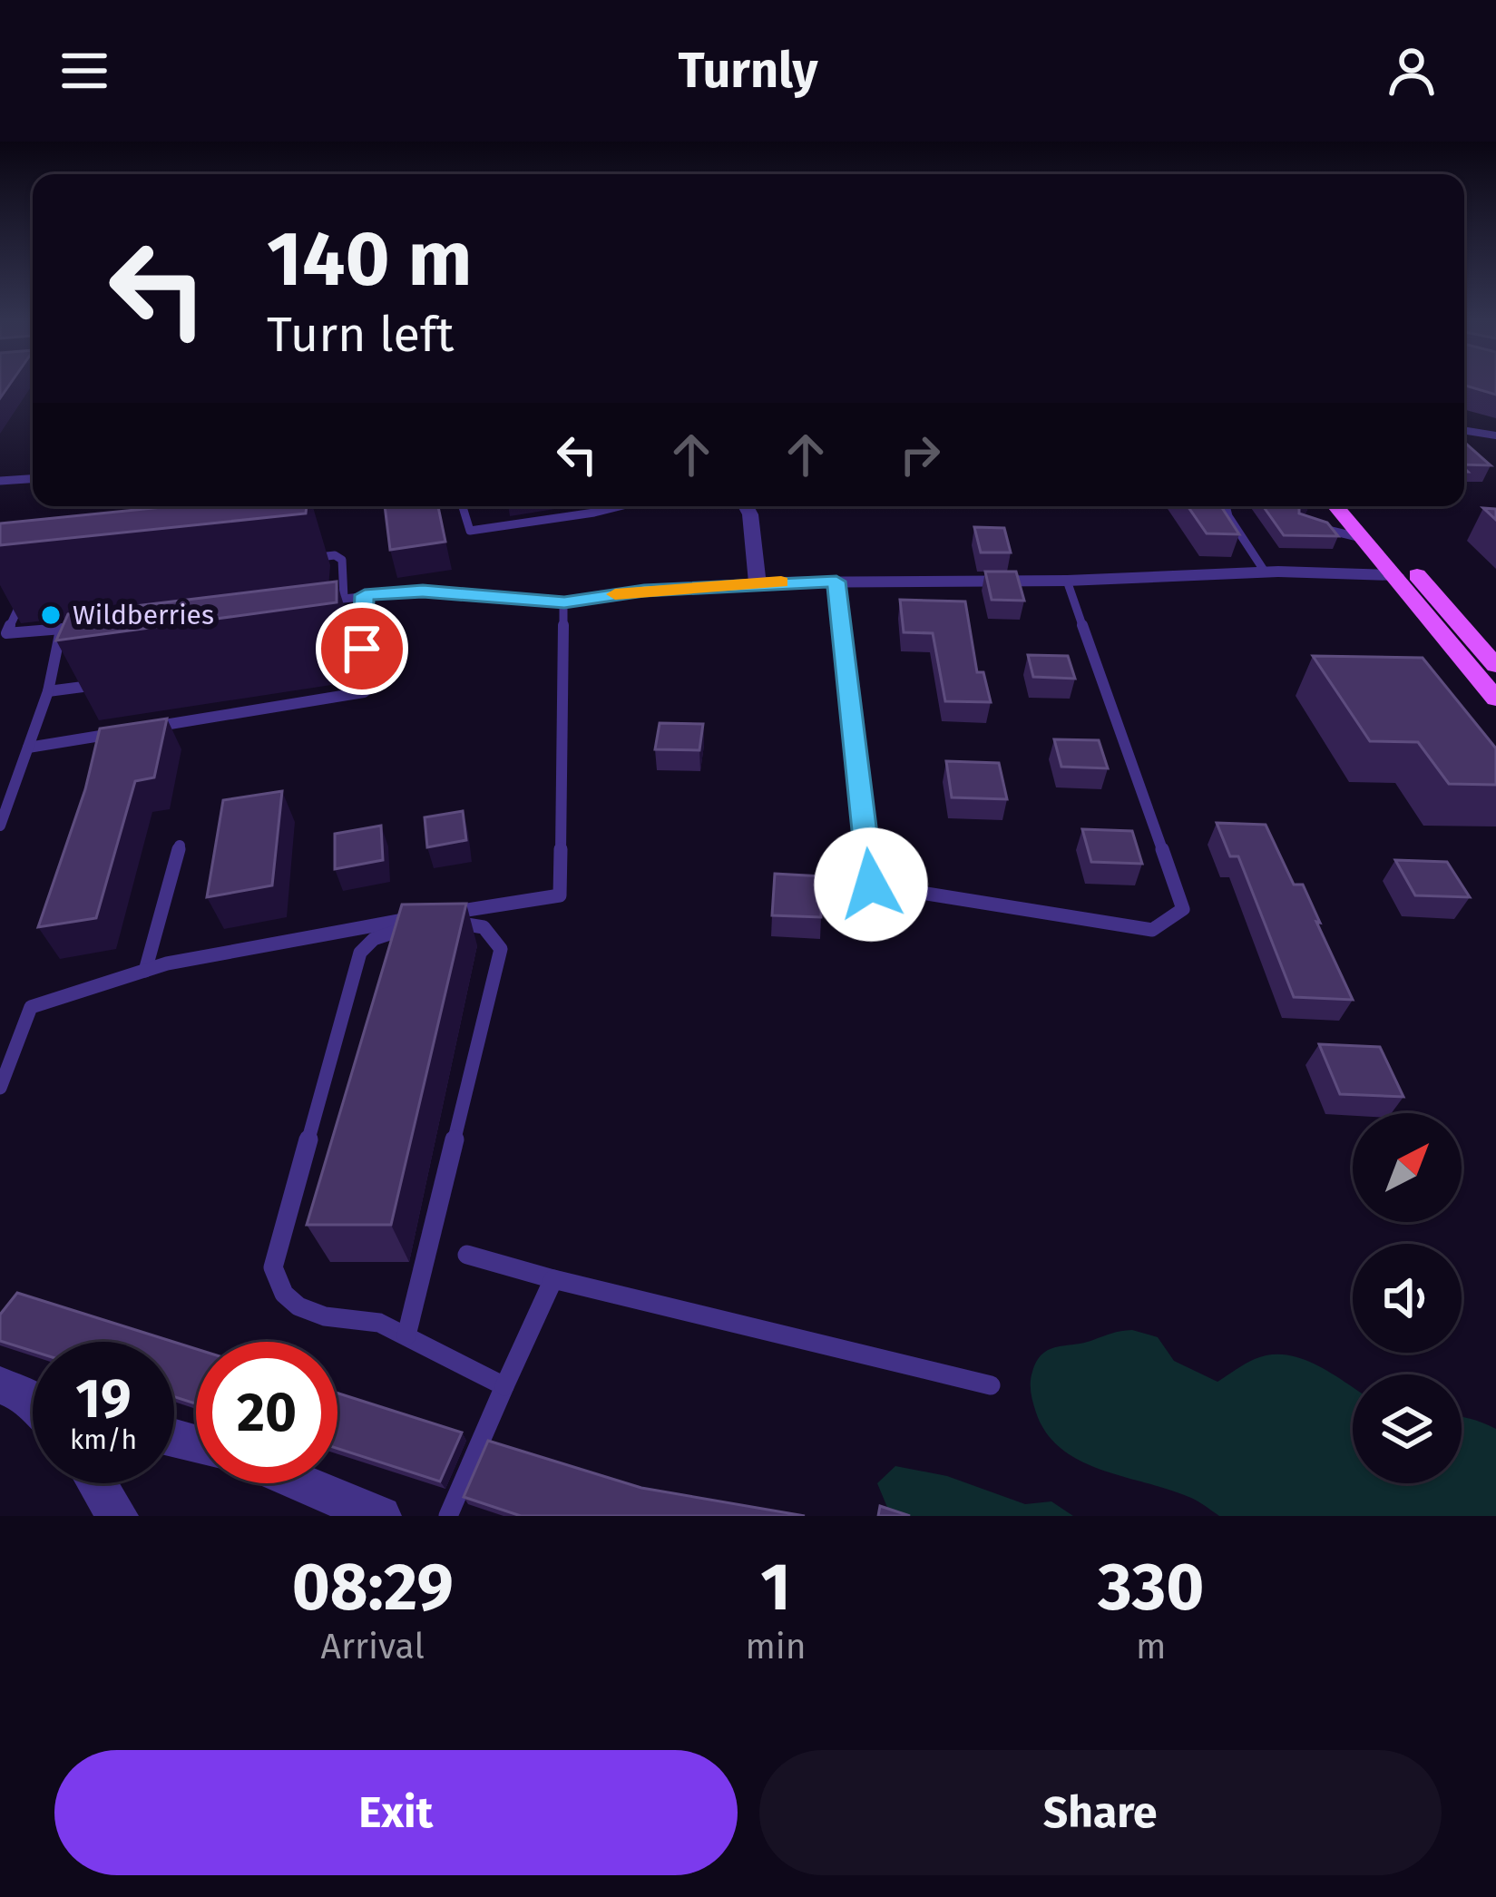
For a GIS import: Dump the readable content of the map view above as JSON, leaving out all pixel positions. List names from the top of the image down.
{
  "places": ["Wildberries"],
  "north": "top right",
  "page": {
    "header": "Turnly",
    "turn": ["140 m", "Turn left"],
    "speed": "19 km/h",
    "limit": "20",
    "eta": [
      "08:29",
      "Arrival",
      "1",
      "min",
      "330",
      "m"
    ],
    "buttons": ["Exit", "Share"]
  }
}
